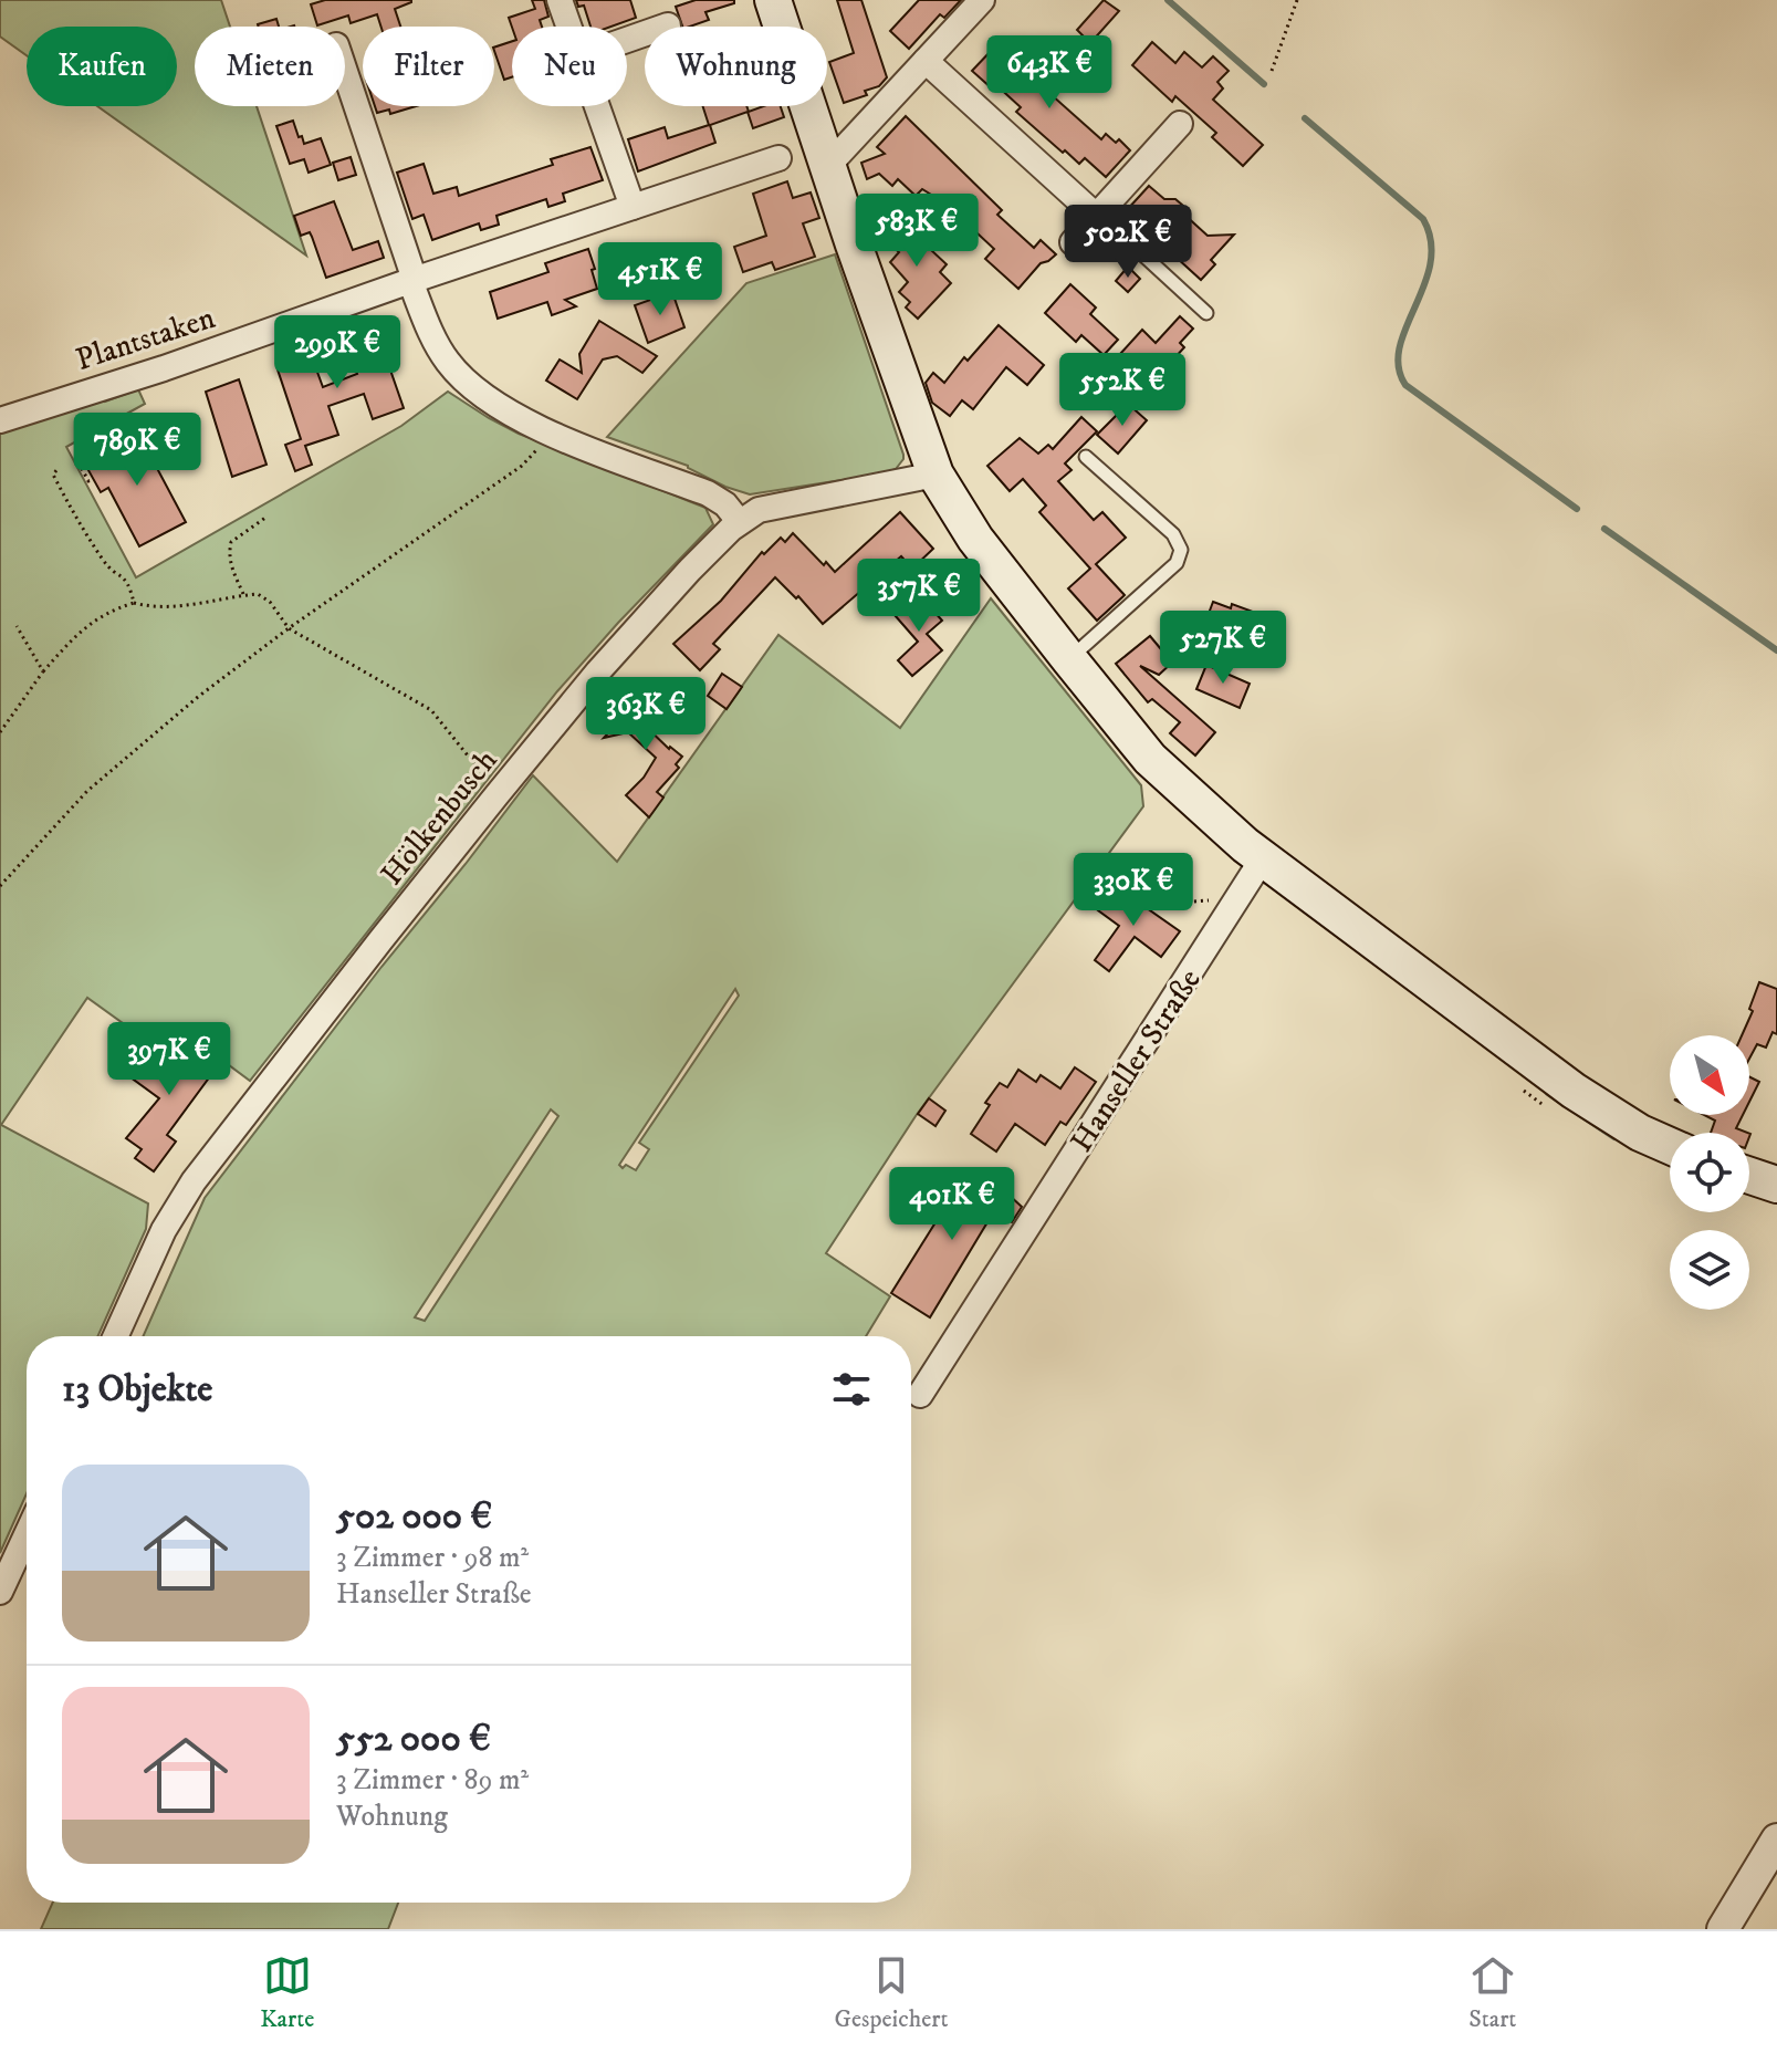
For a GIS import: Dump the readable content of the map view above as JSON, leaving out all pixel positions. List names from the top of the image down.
{
  "streets": {
    "street": ["Plantstaken", "Hölkenbusch", "Hanseller Straße"]
  },
  "north": "bottom right",
  "page": {
    "chip": [
      "Kaufen",
      "Mieten",
      "Filter",
      "Neu",
      "Wohnung"
    ],
    "price": [
      "643K €",
      "583K €",
      "502K €",
      "451K €",
      "299K €",
      "552K €",
      "789K €",
      "357K €",
      "527K €",
      "363K €",
      "330K €",
      "397K €",
      "401K €"
    ],
    "heading": "13 Objekte",
    "list": [
      {
        "name": "502 000 €",
        "note": "3 Zimmer · 98 m² · Hanseller Straße"
      },
      {
        "name": "552 000 €",
        "note": "3 Zimmer · 89 m² · Wohnung"
      }
    ],
    "tabs": ["Karte", "Gespeichert", "Start"]
  }
}
